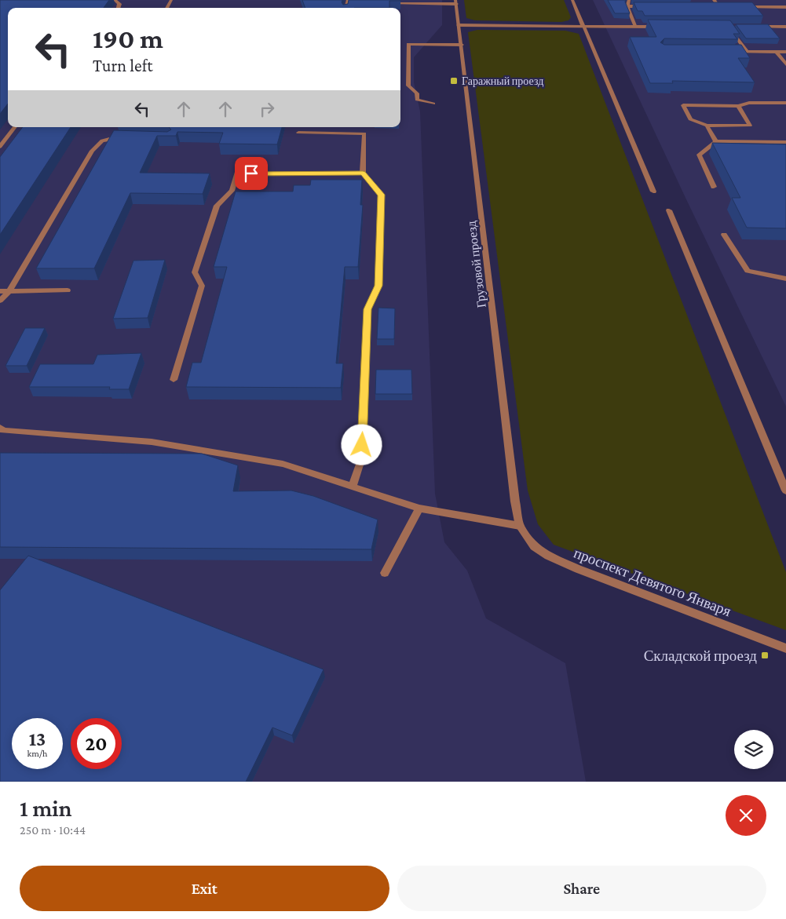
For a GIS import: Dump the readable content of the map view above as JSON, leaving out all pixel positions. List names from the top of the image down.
{
  "streets": {
    "street": ["Грузовой проезд", "проспект Девятого Января"]
  },
  "crossings": [
    ["Грузовой проезд", "проспект Девятого Января"]
  ],
  "places": {
    "transit": ["Гаражный проезд", "Складской проезд"]
  },
  "page": {
    "turn": ["190 m", "Turn left"],
    "speed": "13 km/h",
    "limit": "20",
    "heading": ["1 min", "250 m · 10:44"],
    "buttons": ["Exit", "Share"]
  }
}
